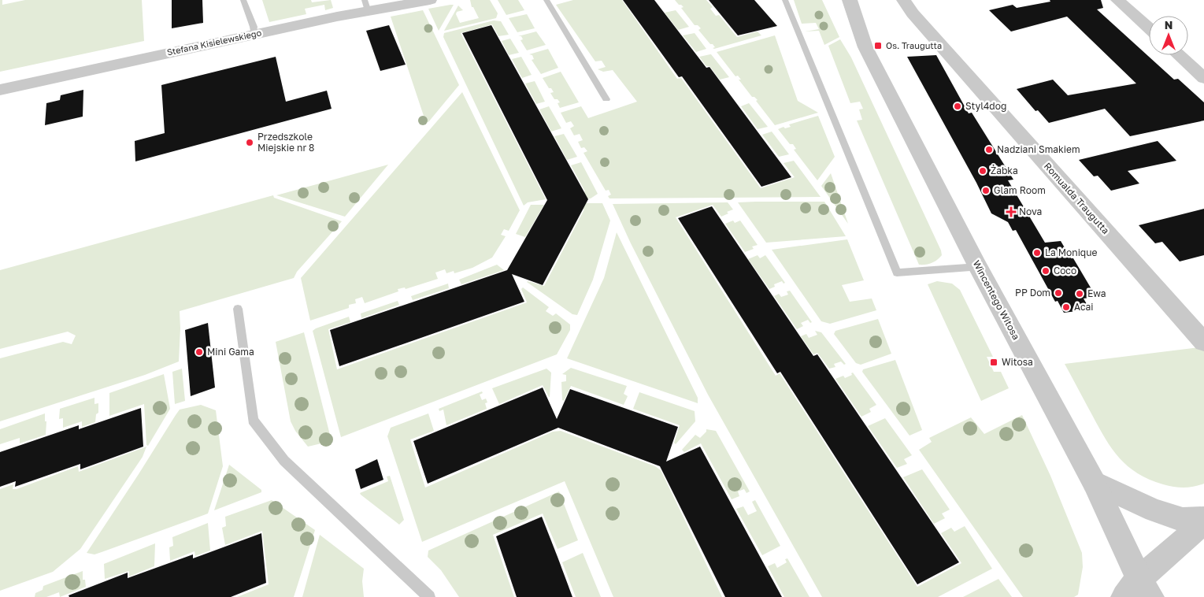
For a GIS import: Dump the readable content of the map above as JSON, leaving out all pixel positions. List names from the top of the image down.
{
  "streets": {
    "street": ["Stefana Kisielewskiego", "Romualda Traugutta", "Wincentego Witosa"]
  },
  "places": {
    "transit": ["Os. Traugutta", "Witosa"],
    "other": [
      "Styl4dog",
      "Przedszkole Miejskie nr 8",
      "Nadziani Smakiem",
      "Żabka",
      "Glam Room",
      "La Monique",
      "Coco",
      "PP Dom",
      "Ewa",
      "Acai",
      "Mini Gama"
    ],
    "health": ["Nova"]
  },
  "north": "top"
}
